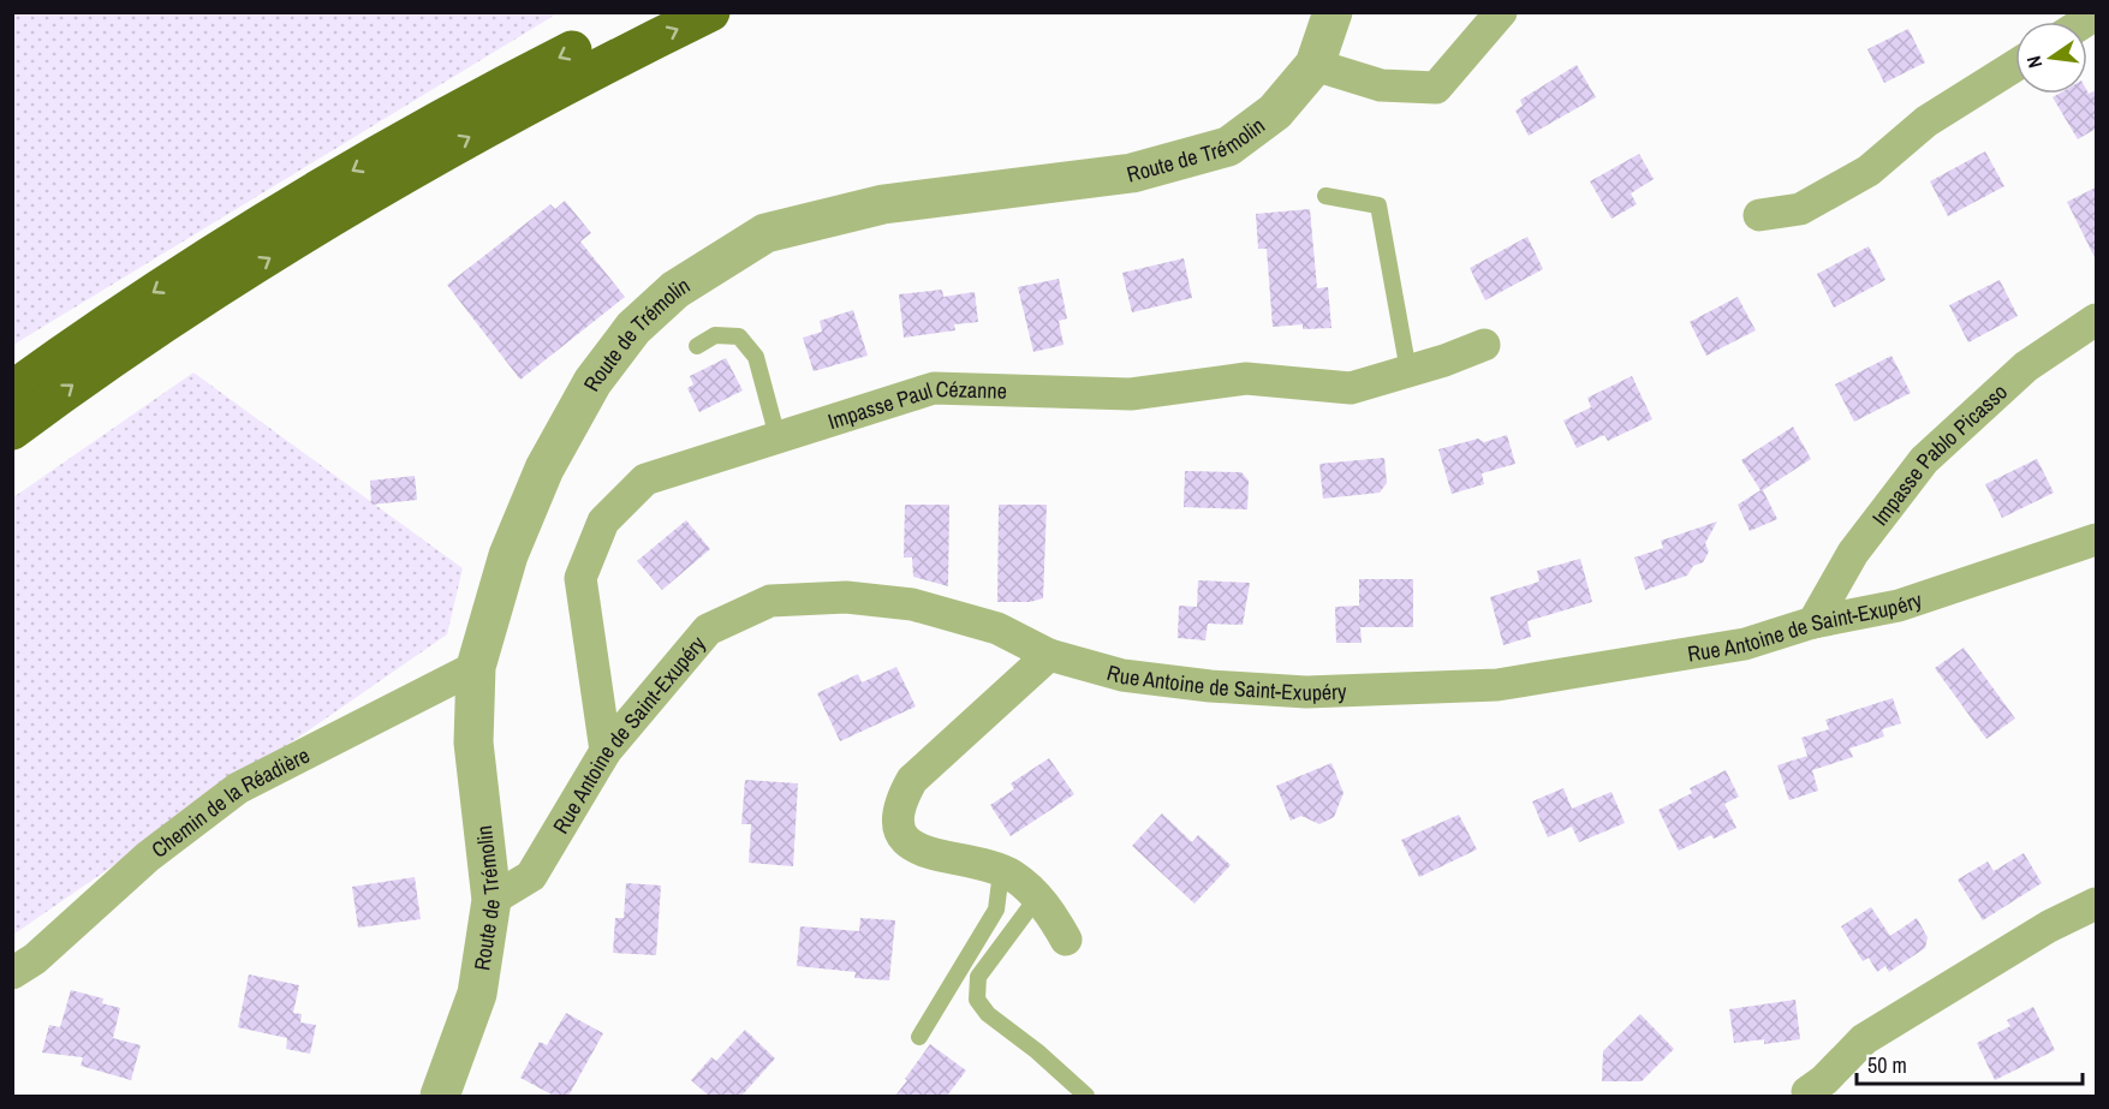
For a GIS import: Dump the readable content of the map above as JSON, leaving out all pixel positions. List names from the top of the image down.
{
  "streets": {
    "street": [
      "Route de Trémolin",
      "Impasse Paul Cézanne",
      "Impasse Pablo Picasso",
      "Rue Antoine de Saint-Exupéry",
      "Chemin de la Réadière"
    ]
  },
  "crossings": [
    ["Route de Trémolin", "Rue Antoine de Saint-Exupéry"],
    ["Route de Trémolin", "Chemin de la Réadière"],
    ["Impasse Paul Cézanne", "Rue Antoine de Saint-Exupéry"],
    ["Impasse Pablo Picasso", "Rue Antoine de Saint-Exupéry"]
  ],
  "scale_bar": "50 m",
  "north": "left"
}
